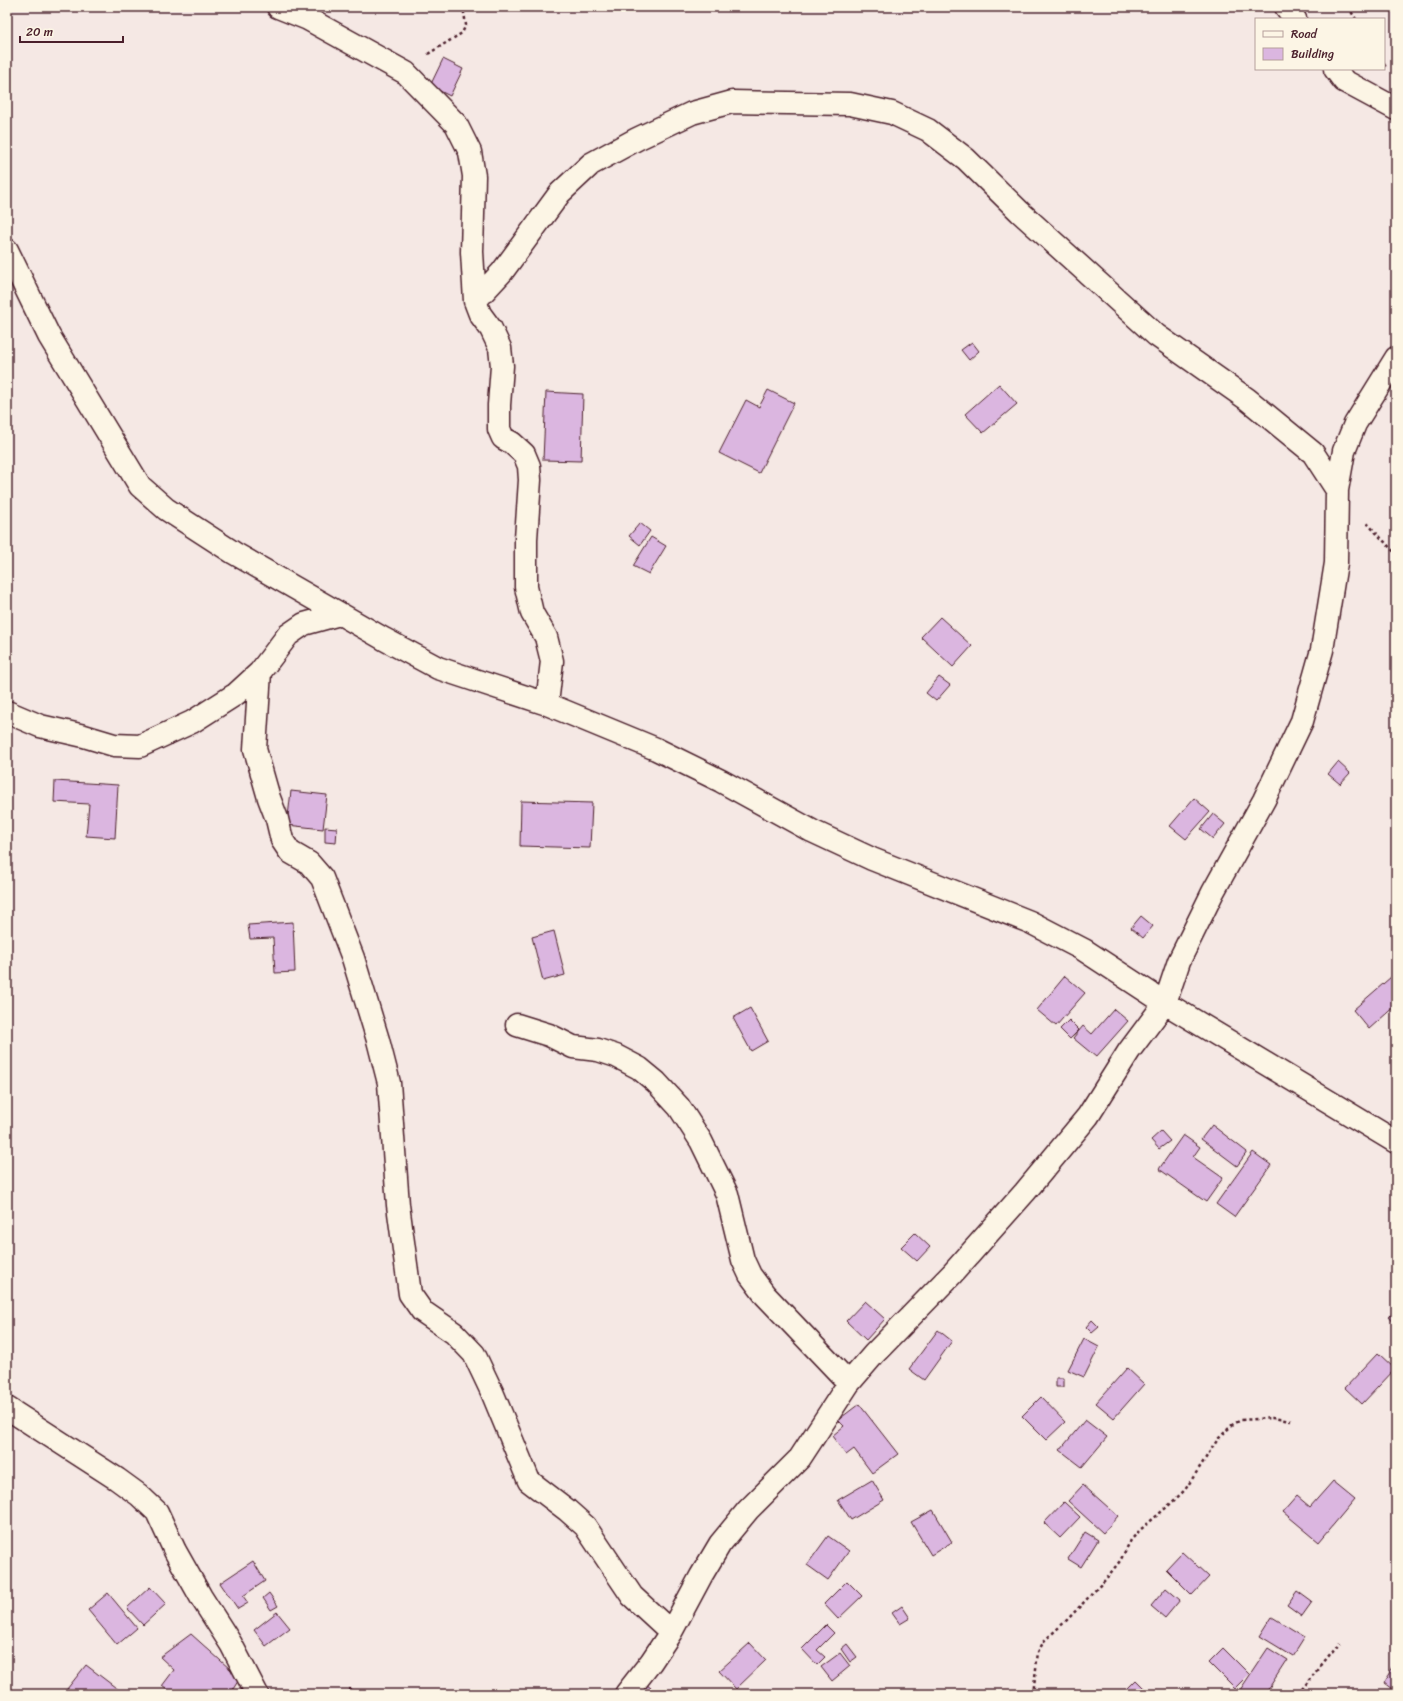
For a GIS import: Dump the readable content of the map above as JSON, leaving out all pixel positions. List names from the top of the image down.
{
  "legend": ["Road", "Building"],
  "scale_bar": "20 m"
}
